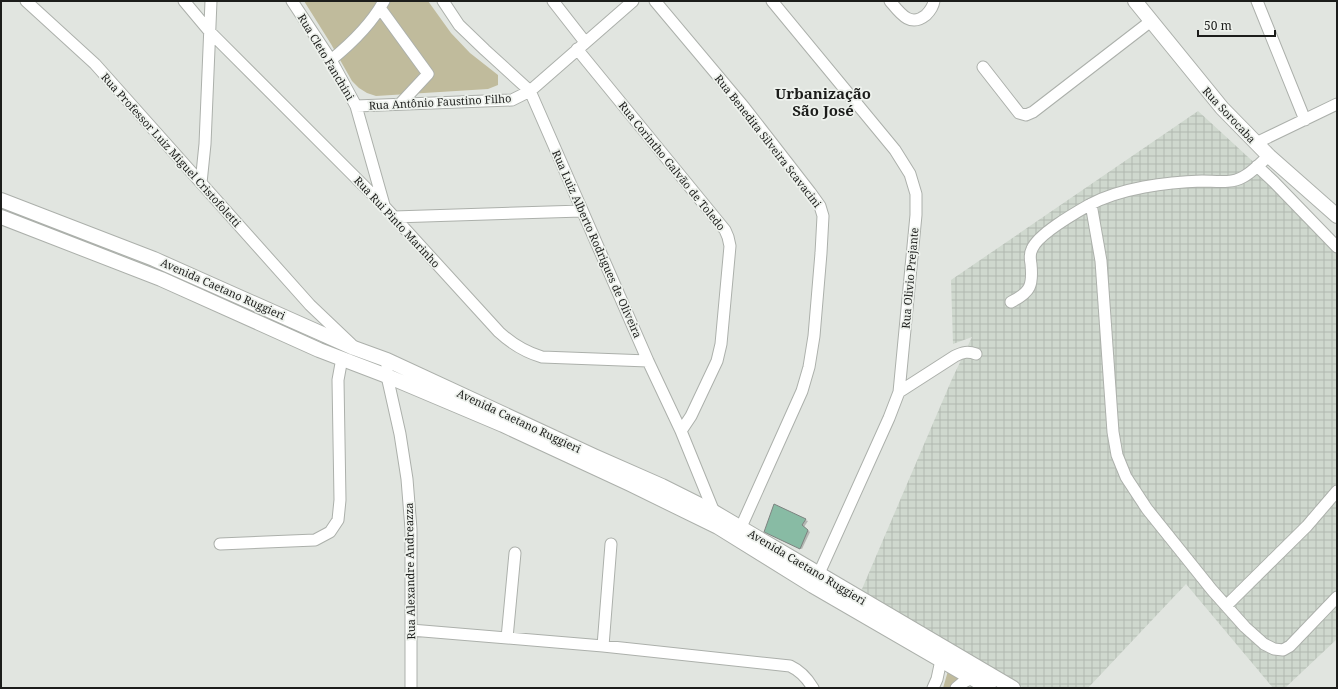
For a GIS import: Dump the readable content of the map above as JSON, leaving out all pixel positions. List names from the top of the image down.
{
  "streets": {
    "main road": ["Rua Sorocaba", "Avenida Caetano Ruggieri"],
    "street": [
      "Rua Cleto Fanchini",
      "Rua Antônio Faustino Filho",
      "Rua Benedita Silveira Scavacini",
      "Rua Professor Luiz Miguel Cristofoletti",
      "Rua Corintho Galvão de Toledo",
      "Rua Rui Pinto Marinho",
      "Rua Luiz Alberto Rodrigues de Oliveira",
      "Rua Olivio Prejante",
      "Rua Alexandre Andreazza"
    ]
  },
  "crossings": [
    ["Rua Cleto Fanchini", "Rua Antônio Faustino Filho"],
    ["Rua Cleto Fanchini", "Rua Rui Pinto Marinho"],
    ["Rua Antônio Faustino Filho", "Rua Corintho Galvão de Toledo"],
    ["Rua Antônio Faustino Filho", "Rua Luiz Alberto Rodrigues de Oliveira"],
    ["Rua Benedita Silveira Scavacini", "Avenida Caetano Ruggieri"],
    ["Rua Professor Luiz Miguel Cristofoletti", "Avenida Caetano Ruggieri"],
    ["Rua Corintho Galvão de Toledo", "Rua Luiz Alberto Rodrigues de Oliveira"],
    ["Rua Rui Pinto Marinho", "Rua Luiz Alberto Rodrigues de Oliveira"],
    ["Rua Luiz Alberto Rodrigues de Oliveira", "Avenida Caetano Ruggieri"],
    ["Rua Olivio Prejante", "Avenida Caetano Ruggieri"],
    ["Avenida Caetano Ruggieri", "Rua Alexandre Andreazza"]
  ],
  "districts": ["Urbanização São José"],
  "scale_bar": "50 m"
}
